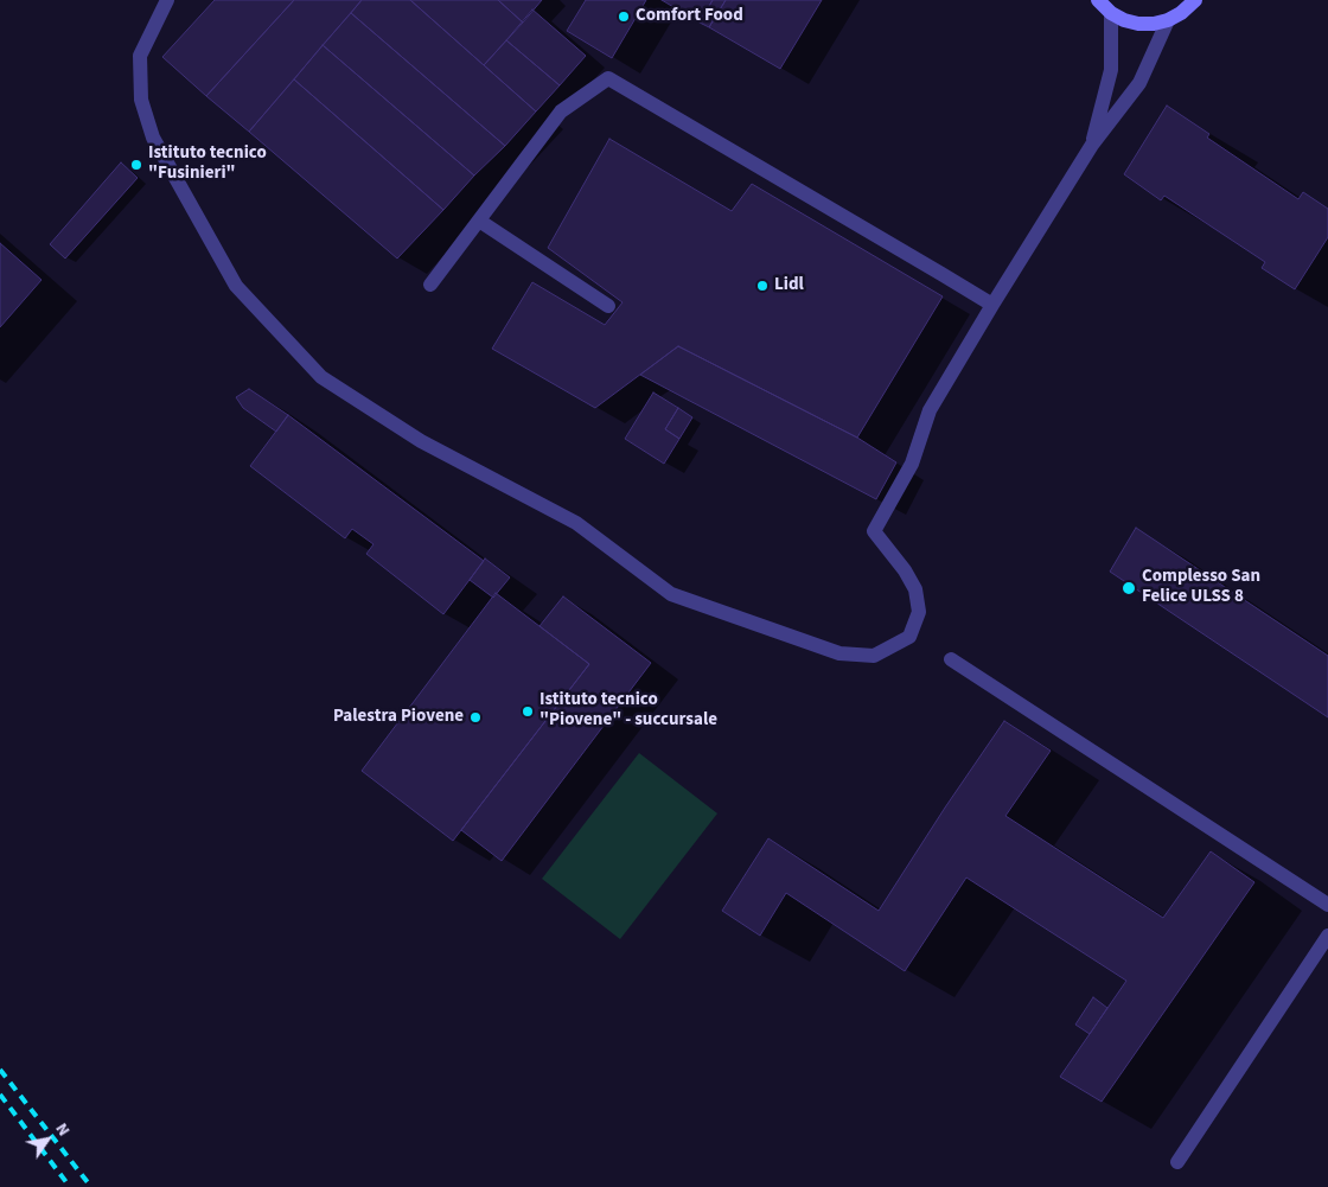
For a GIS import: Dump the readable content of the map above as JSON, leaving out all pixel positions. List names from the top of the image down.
{
  "places": [
    "Comfort Food",
    "Istituto tecnico \"Fusinieri\"",
    "Lidl",
    "Complesso San Felice ULSS 8",
    "Istituto tecnico \"Piovene\" - succursale",
    "Palestra Piovene"
  ],
  "north": "top right"
}
